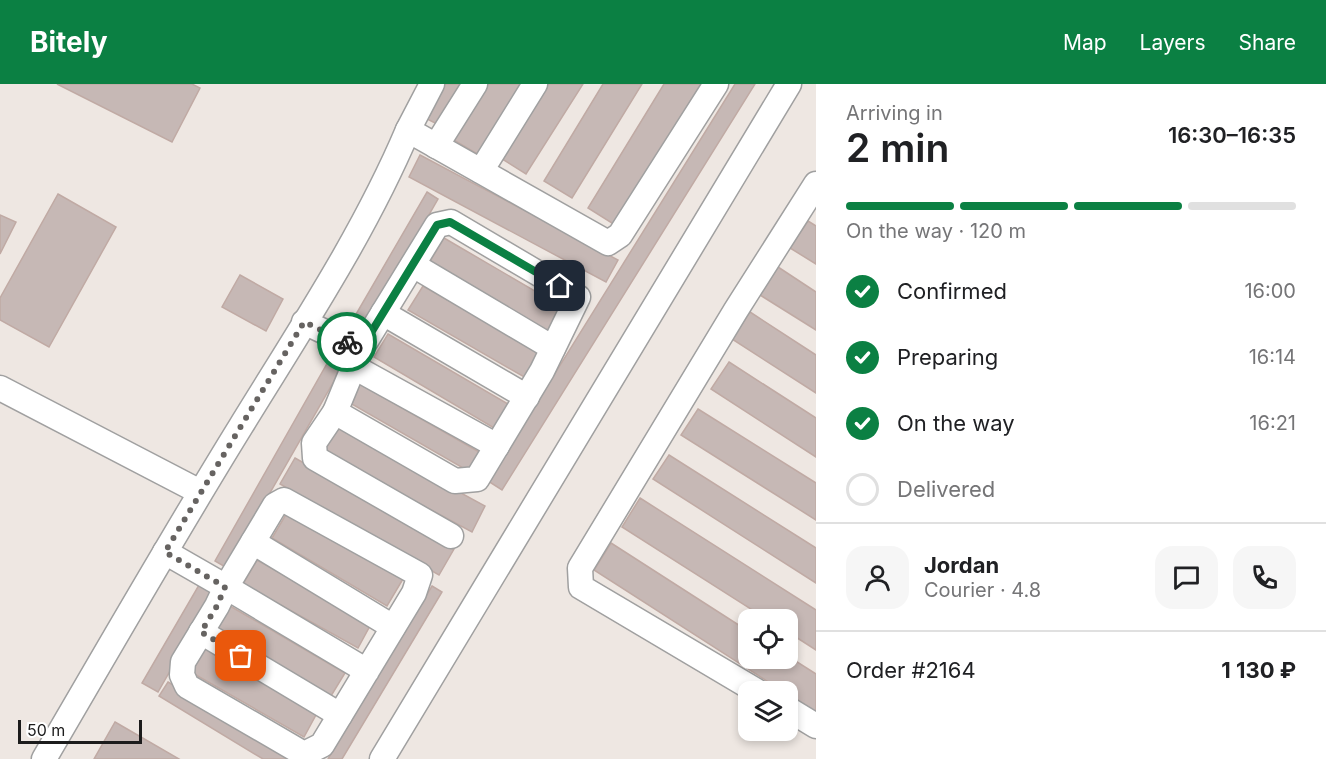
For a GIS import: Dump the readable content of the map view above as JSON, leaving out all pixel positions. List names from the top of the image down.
{
  "scale_bar": "50 m",
  "page": {
    "header": "Bitely",
    "nav": ["Map", "Layers", "Share"],
    "heading": ["2 min", "Arriving in", "16:30–16:35"],
    "panel": [
      "Jordan",
      "Courier · 4.8",
      "Order #2164",
      "1 130 ₽"
    ],
    "bar": "On the way · 120 m",
    "list": [
      ["Confirmed", "16:00"],
      ["Preparing", "16:14"],
      ["On the way", "16:21"],
      "Delivered"
    ],
    "scale": "50 m"
  }
}
